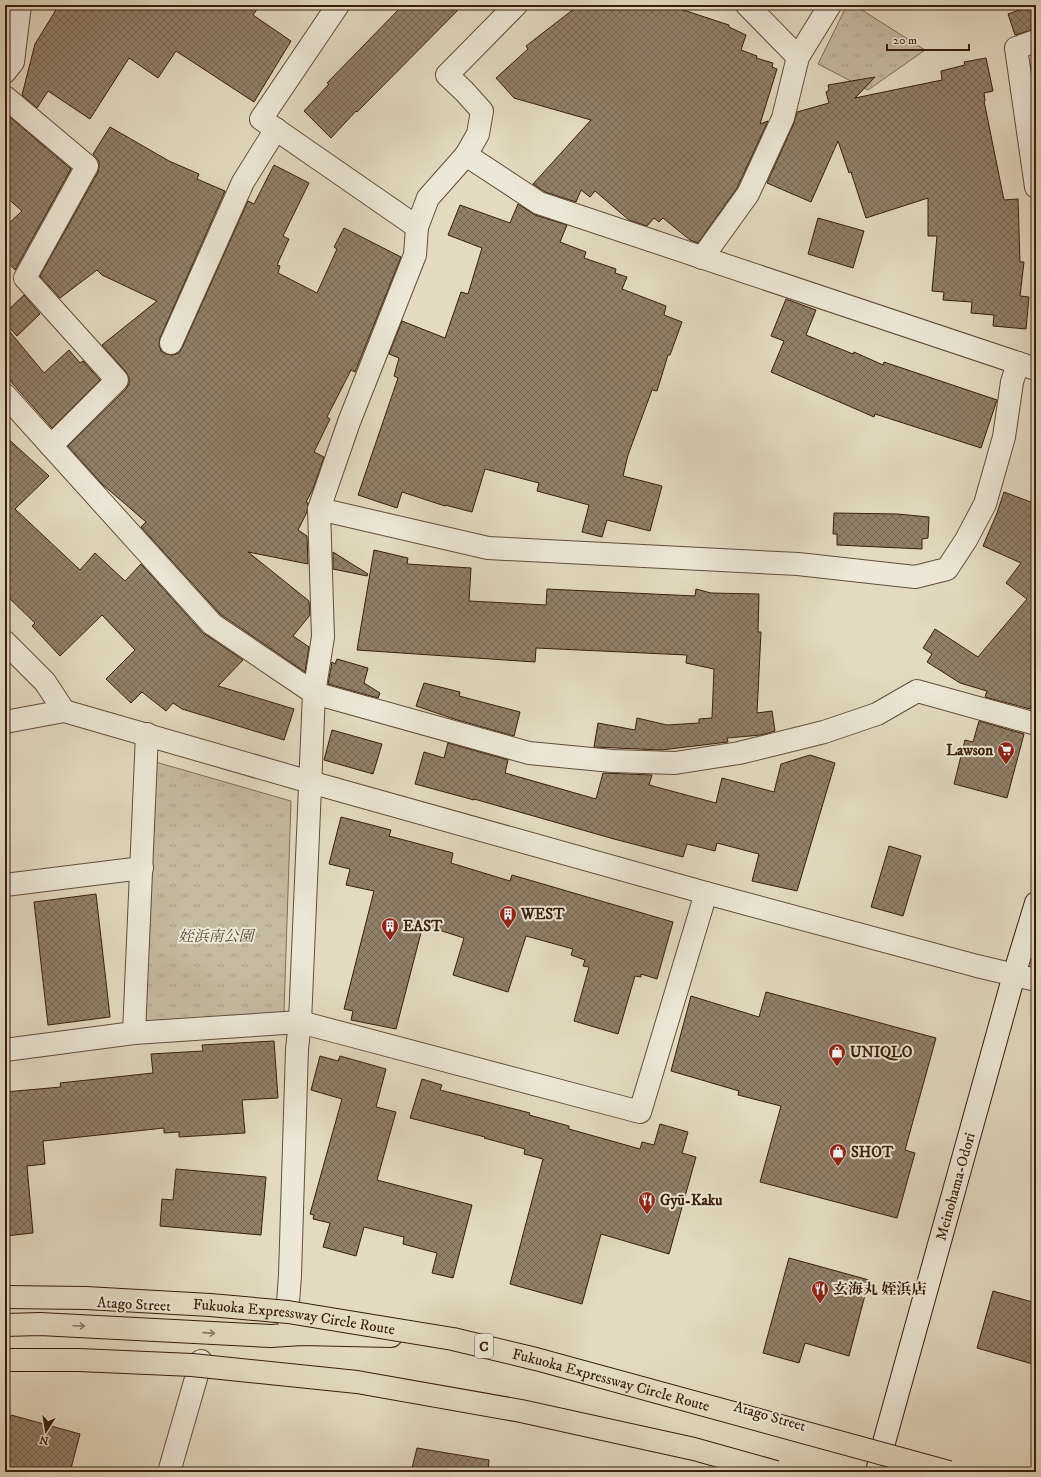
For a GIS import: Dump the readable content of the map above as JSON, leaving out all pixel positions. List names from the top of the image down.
{
  "streets": {
    "highway": ["Fukuoka Expressway Circle Route", "C"],
    "street": ["Meinohama-Odori", "Atago Street"]
  },
  "crossings": [
    ["Meinohama-Odori", "Atago Street"],
    ["Atago Street", "Fukuoka Expressway Circle Route"]
  ],
  "parks": ["姪浜南公園"],
  "places": {
    "supermarket": ["Lawson"],
    "building": ["WEST", "EAST"],
    "shop": ["UNIQLO", "SHOT"],
    "restaurant": ["Gyū-Kaku", "玄海丸 姪浜店"]
  },
  "scale_bar": "20 m",
  "north": "bottom"
}
